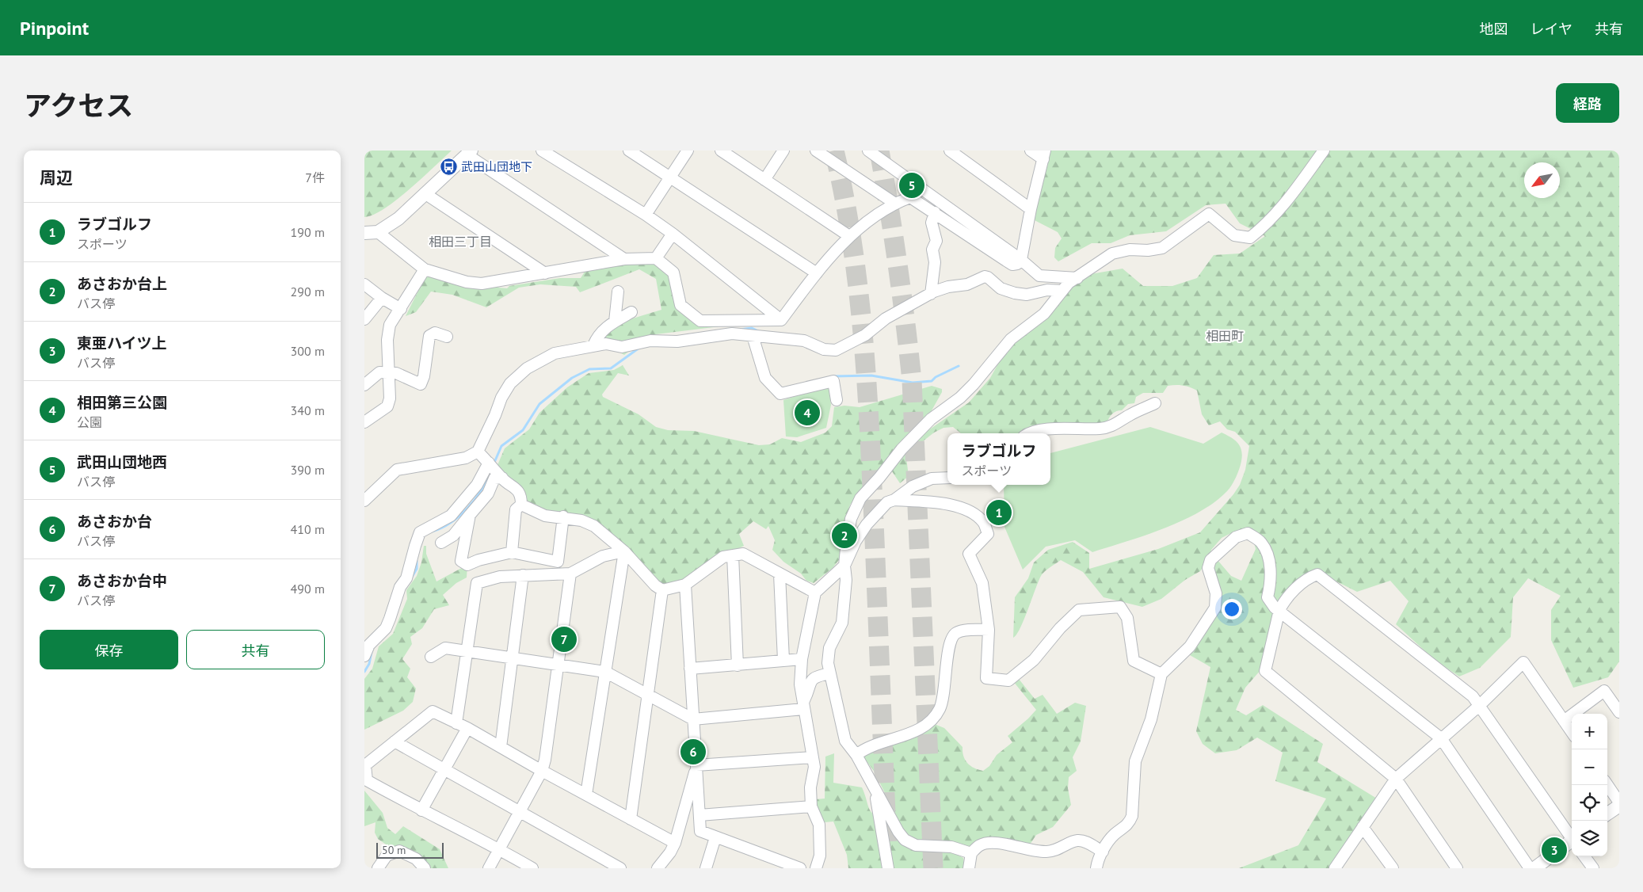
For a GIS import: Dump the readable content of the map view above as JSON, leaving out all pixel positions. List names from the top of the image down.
{
  "districts": ["相田三丁目", "相田町"],
  "places": {
    "bus stop": ["武田山団地下"]
  },
  "scale_bar": "50 m",
  "north": "bottom left",
  "page": {
    "header": "Pinpoint",
    "nav": ["地図", "レイヤ", "共有"],
    "title": "アクセス",
    "buttons": [
      "経路",
      ["保存", "共有"]
    ],
    "heading": ["周辺", "7件"],
    "pins": [
      "5",
      "4",
      "1",
      "2",
      "7",
      "6",
      "3"
    ],
    "list": [
      {
        "mark": "1",
        "name": "ラブゴルフ",
        "note": "スポーツ",
        "value": "190 m"
      },
      {
        "mark": "2",
        "name": "あさおか台上",
        "note": "バス停",
        "value": "290 m"
      },
      {
        "mark": "3",
        "name": "東亜ハイツ上",
        "note": "バス停",
        "value": "300 m"
      },
      {
        "mark": "4",
        "name": "相田第三公園",
        "note": "公園",
        "value": "340 m"
      },
      {
        "mark": "5",
        "name": "武田山団地西",
        "note": "バス停",
        "value": "390 m"
      },
      {
        "mark": "6",
        "name": "あさおか台",
        "note": "バス停",
        "value": "410 m"
      },
      {
        "mark": "7",
        "name": "あさおか台中",
        "note": "バス停",
        "value": "490 m"
      }
    ],
    "popup": ["ラブゴルフ", "スポーツ"],
    "map_buttons": ["+", "−"],
    "scale": "50 m"
  }
}
